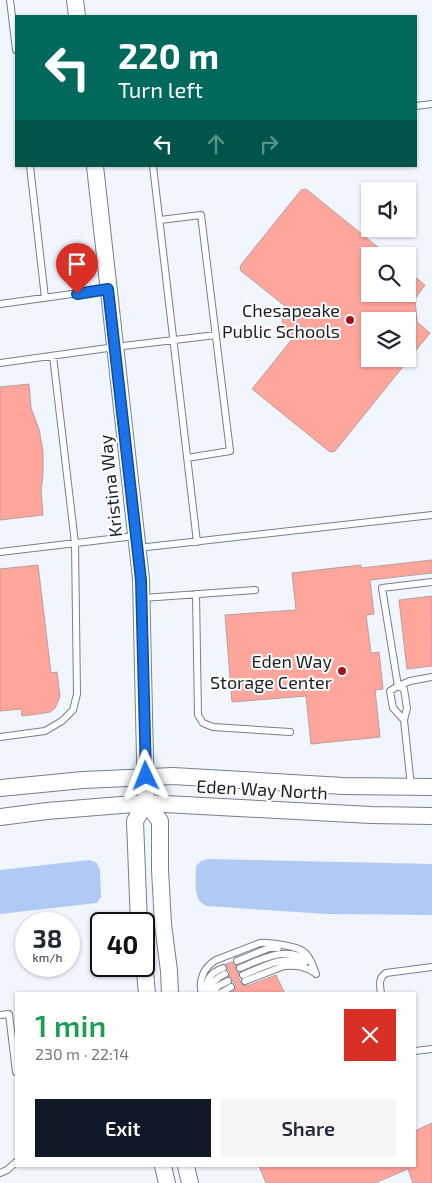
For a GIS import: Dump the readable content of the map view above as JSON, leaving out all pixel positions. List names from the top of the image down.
{
  "streets": {
    "street": ["Kristina Way", "Eden Way North"]
  },
  "crossings": [
    ["Kristina Way", "Eden Way North"]
  ],
  "places": ["Chesapeake Public Schools", "Eden Way Storage Center"],
  "page": {
    "turn": ["220 m", "Turn left"],
    "speed": "38 km/h",
    "limit": "40",
    "heading": ["1 min", "230 m · 22:14"],
    "buttons": ["Exit", "Share"]
  }
}
